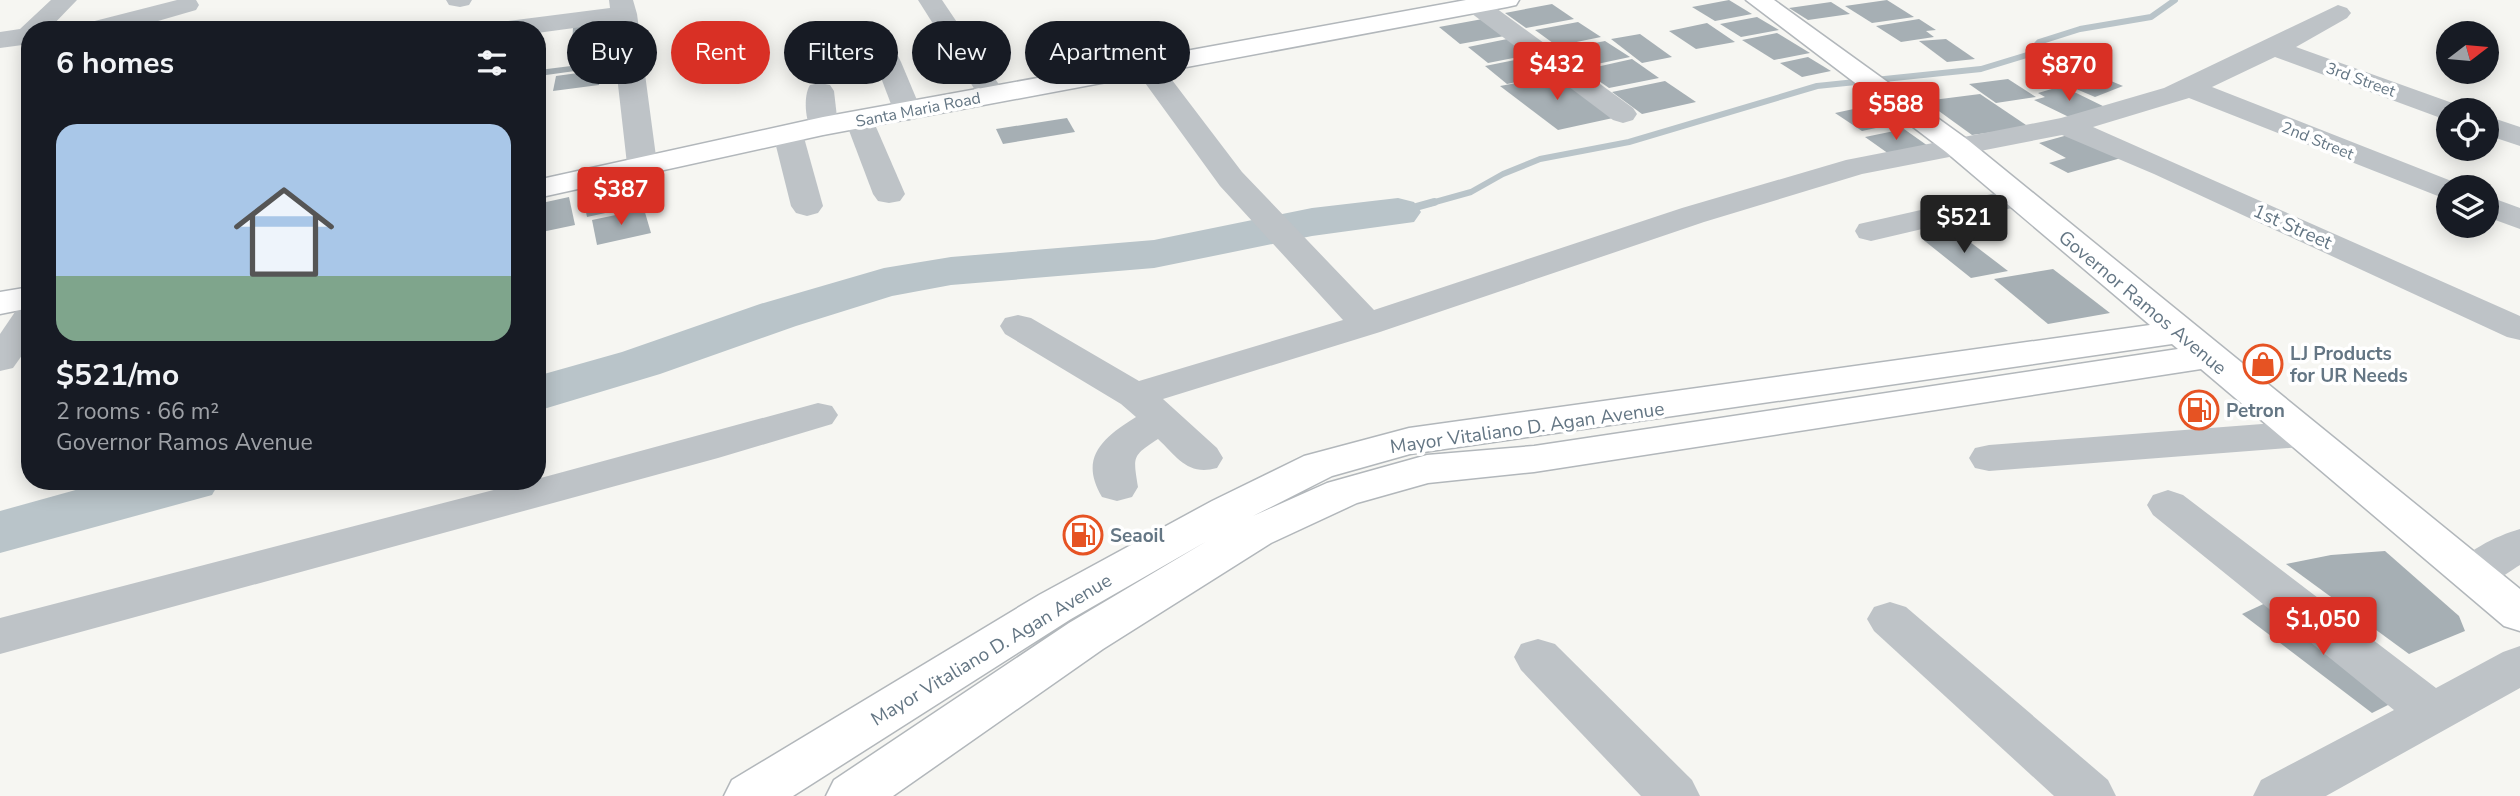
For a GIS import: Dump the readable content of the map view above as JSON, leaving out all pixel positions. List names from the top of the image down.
{
  "streets": {
    "main road": ["Santa Maria Road", "Governor Ramos Avenue", "Mayor Vitaliano D. Agan Avenue"],
    "street": ["3rd Street", "2nd Street", "1st Street"]
  },
  "crossings": [
    ["Governor Ramos Avenue", "Mayor Vitaliano D. Agan Avenue"]
  ],
  "places": {
    "shop": ["LJ Products for UR Needs"],
    "fuel station": ["Petron", "Seaoil"]
  },
  "north": "right",
  "page": {
    "chip": [
      "Buy",
      "Rent",
      "Filters",
      "New",
      "Apartment"
    ],
    "heading": "6 homes",
    "price": [
      "$432",
      "$870",
      "$588",
      "$387",
      "$521",
      "$1,050"
    ],
    "list": [
      {
        "name": "$521/mo",
        "note": "2 rooms · 66 m² · Governor Ramos Avenue"
      }
    ]
  }
}
